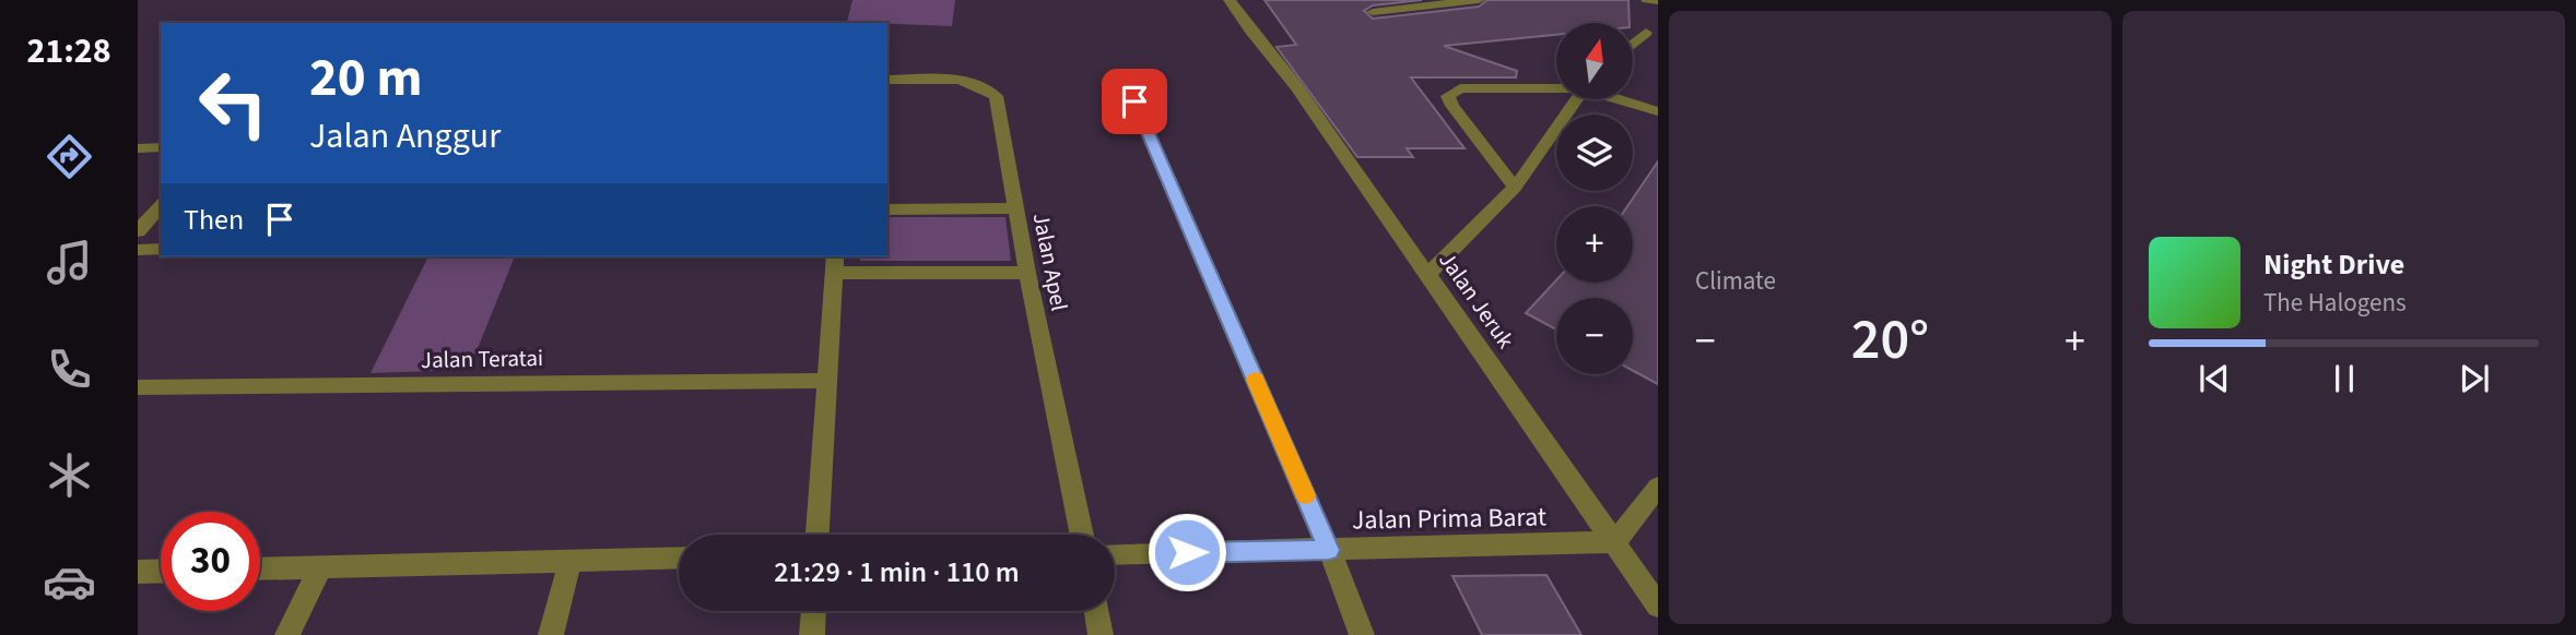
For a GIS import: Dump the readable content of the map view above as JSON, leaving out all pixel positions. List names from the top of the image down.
{
  "streets": {
    "street": [
      "Jalan Apel",
      "Jalan Jeruk",
      "Jalan Teratai",
      "Jalan Prima Barat"
    ]
  },
  "crossings": [
    ["Jalan Jeruk", "Jalan Prima Barat"]
  ],
  "north": "top",
  "page": {
    "tabs": "21:28",
    "tile": "Climate",
    "map_buttons": ["+", "−"],
    "turn": ["20 m", "Jalan Anggur"],
    "then": "Then",
    "song": ["Night Drive", "The Halogens"],
    "heat": ["−", "20°", "+"],
    "limit": "30",
    "trip": "21:29 · 1 min · 110 m"
  }
}
